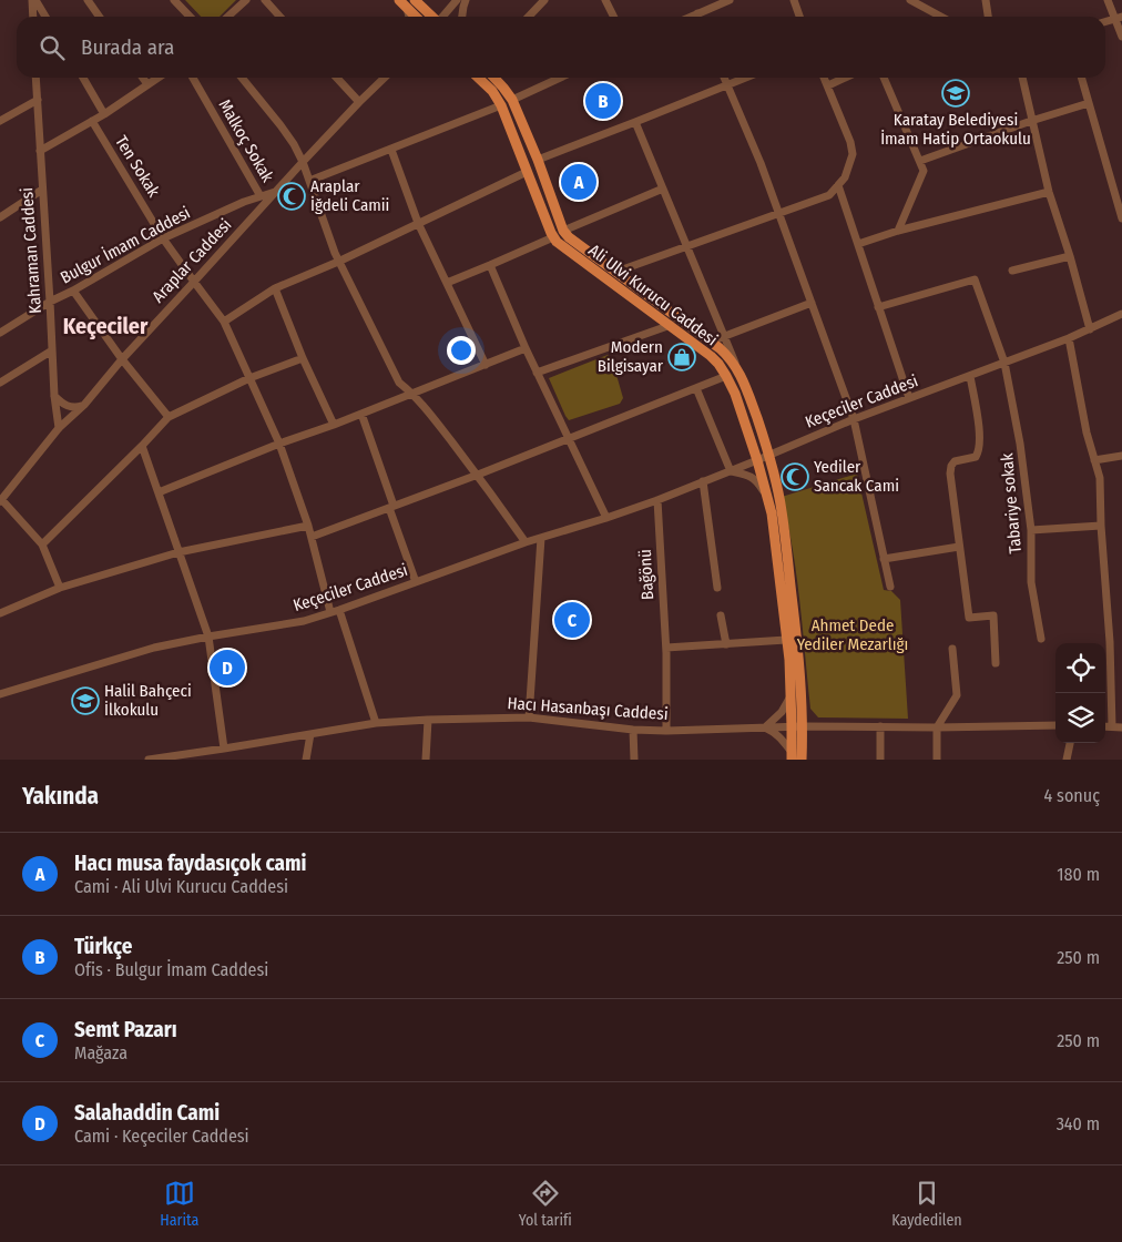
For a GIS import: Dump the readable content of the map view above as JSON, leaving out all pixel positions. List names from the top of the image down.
{
  "streets": {
    "main road": ["Ali Ulvi Kurucu Caddesi"],
    "street": [
      "Malkoç Sokak",
      "Ten Sokak",
      "Bulgur İmam Caddesi",
      "Kahraman Caddesi",
      "Araplar Caddesi",
      "Keçeciler Caddesi",
      "Tabariye sokak",
      "Bağönü",
      "Hacı Hasanbaşı Caddesi"
    ]
  },
  "crossings": [
    ["Malkoç Sokak", "Bulgur İmam Caddesi"],
    ["Ten Sokak", "Bulgur İmam Caddesi"],
    ["Ten Sokak", "Araplar Caddesi"],
    ["Ten Sokak", "Keçeciler Caddesi"],
    ["Ten Sokak", "Hacı Hasanbaşı Caddesi"],
    ["Bulgur İmam Caddesi", "Kahraman Caddesi"],
    ["Bulgur İmam Caddesi", "Araplar Caddesi"],
    ["Kahraman Caddesi", "Araplar Caddesi"],
    ["Ali Ulvi Kurucu Caddesi", "Keçeciler Caddesi"],
    ["Ali Ulvi Kurucu Caddesi", "Hacı Hasanbaşı Caddesi"],
    ["Keçeciler Caddesi", "Tabariye sokak"],
    ["Keçeciler Caddesi", "Bağönü"],
    ["Bağönü", "Hacı Hasanbaşı Caddesi"]
  ],
  "districts": ["Keçeciler"],
  "parks": ["Ahmet Dede Yediler Mezarlığı"],
  "places": {
    "school or university": ["Karatay Belediyesi İmam Hatip Ortaokulu", "Halil Bahçeci İlkokulu"],
    "mosque": ["Araplar İğdeli Camii", "Yediler Sancak Cami"],
    "shop": ["Modern Bilgisayar"]
  },
  "page": {
    "search": "Burada ara",
    "pins": [
      "B",
      "A",
      "C",
      "D"
    ],
    "heading": ["Yakında", "4 sonuç"],
    "list": [
      {
        "mark": "A",
        "name": "Hacı musa faydasıçok cami",
        "note": "Cami · Ali Ulvi Kurucu Caddesi",
        "value": "180 m"
      },
      {
        "mark": "B",
        "name": "Türkçe",
        "note": "Ofis · Bulgur İmam Caddesi",
        "value": "250 m"
      },
      {
        "mark": "C",
        "name": "Semt Pazarı",
        "note": "Mağaza",
        "value": "250 m"
      },
      {
        "mark": "D",
        "name": "Salahaddin Cami",
        "note": "Cami · Keçeciler Caddesi",
        "value": "340 m"
      }
    ],
    "nav": ["Harita", "Yol tarifi", "Kaydedilen"]
  }
}
